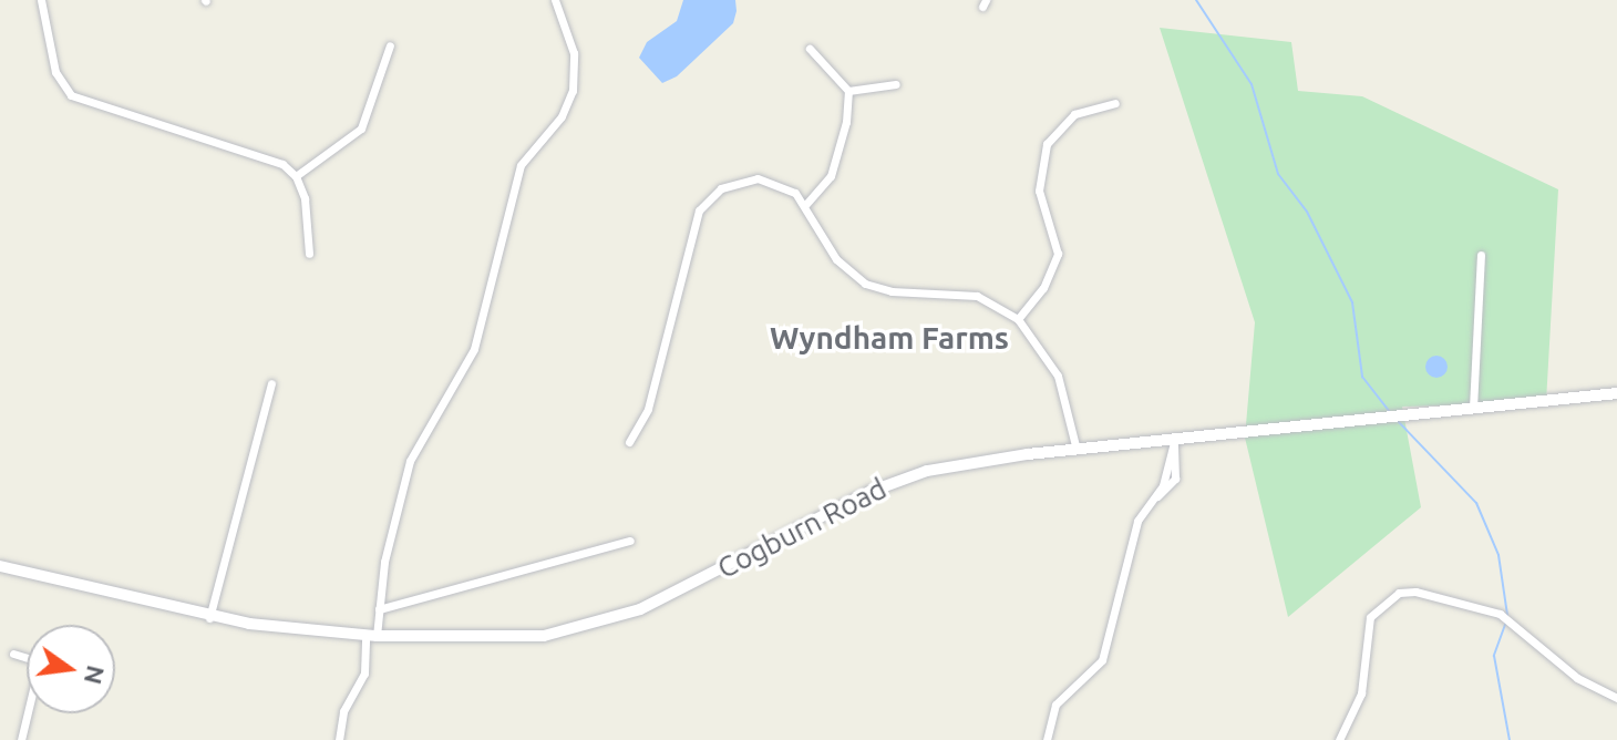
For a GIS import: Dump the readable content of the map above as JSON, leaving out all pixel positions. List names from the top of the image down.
{
  "streets": {
    "street": ["Cogburn Road"]
  },
  "districts": ["Wyndham Farms"],
  "north": "right"
}
